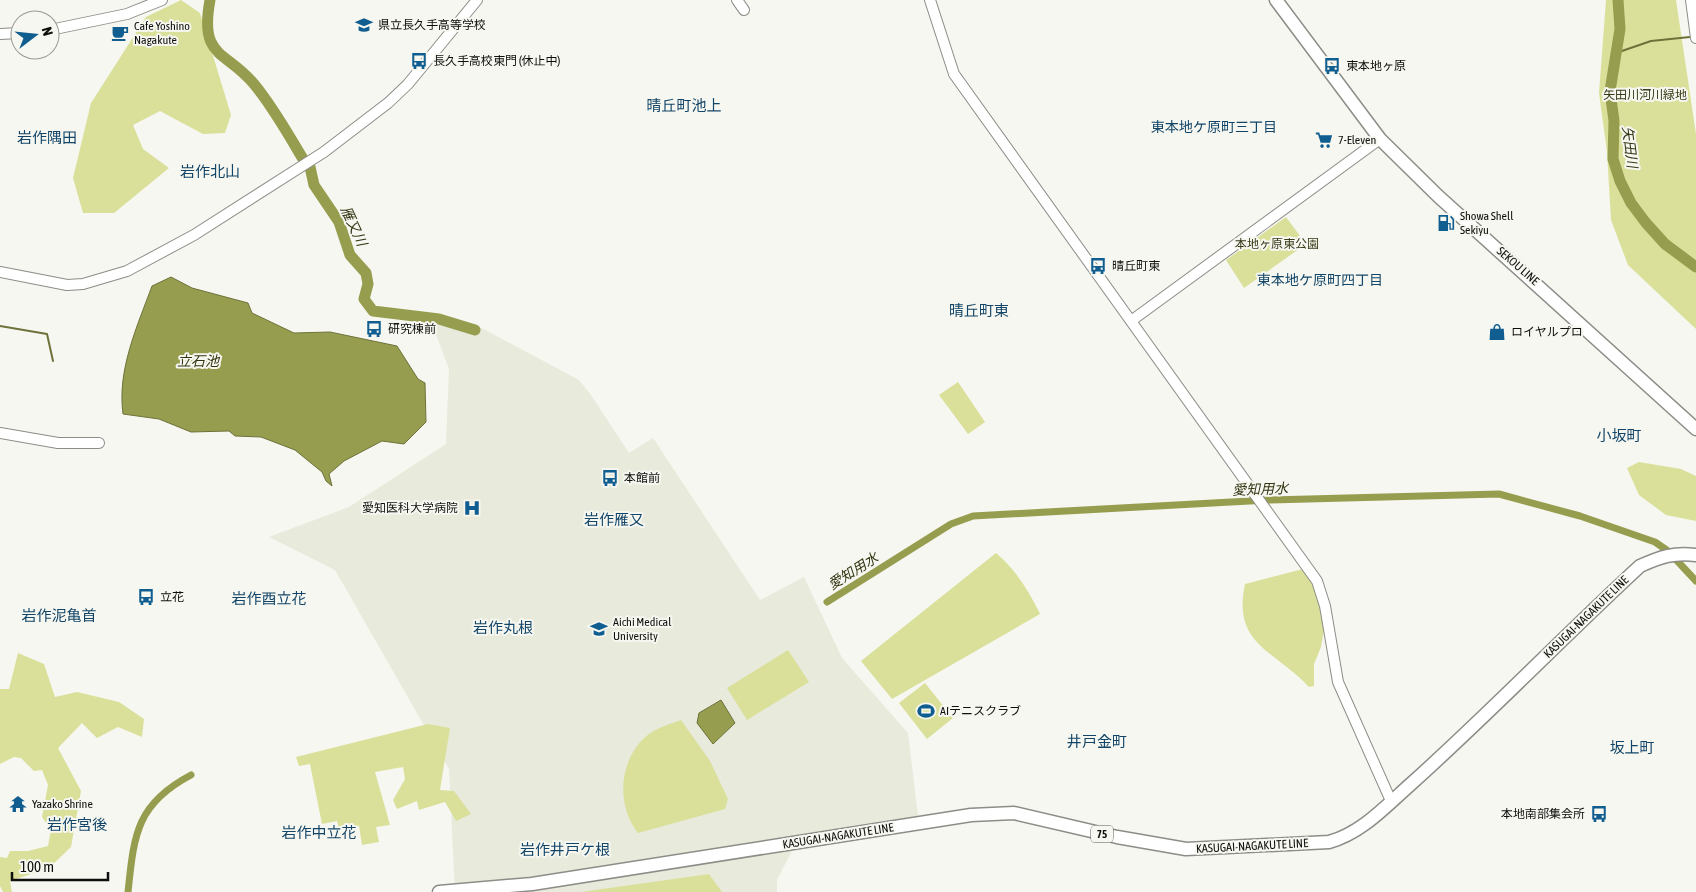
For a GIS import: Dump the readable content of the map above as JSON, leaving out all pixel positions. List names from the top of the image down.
{
  "streets": {
    "main road": ["SEKOU LINE", "KASUGAI-NAGAKUTE LINE", "75"]
  },
  "districts": [
    "晴丘町池上",
    "東本地ケ原町三丁目",
    "岩作隅田",
    "岩作北山",
    "東本地ケ原町四丁目",
    "晴丘町東",
    "小坂町",
    "岩作雁又",
    "岩作酉立花",
    "岩作泥亀首",
    "岩作丸根",
    "井戸金町",
    "坂上町",
    "岩作宮後",
    "岩作中立花",
    "岩作井戸ケ根"
  ],
  "water": [
    "矢田川",
    "雁又川",
    "立石池",
    "愛知用水"
  ],
  "parks": ["矢田川河川緑地", "本地ヶ原東公園"],
  "places": {
    "school or university": ["県立長久手高等学校", "Aichi Medical University"],
    "cafe": ["Cafe Yoshino Nagakute"],
    "bus stop": [
      "長久手高校東門 (休止中)",
      "東本地ヶ原",
      "晴丘町東",
      "研究棟前",
      "本館前",
      "立花",
      "本地南部集会所"
    ],
    "supermarket": ["7-Eleven"],
    "fuel station": ["Showa Shell Sekiyu"],
    "shop": ["ロイヤルプロ"],
    "hospital": ["愛知医科大学病院"],
    "sports": ["AIテニスクラブ"],
    "temple": ["Yazako Shrine"]
  },
  "scale_bar": "100 m",
  "north": "right"
}
